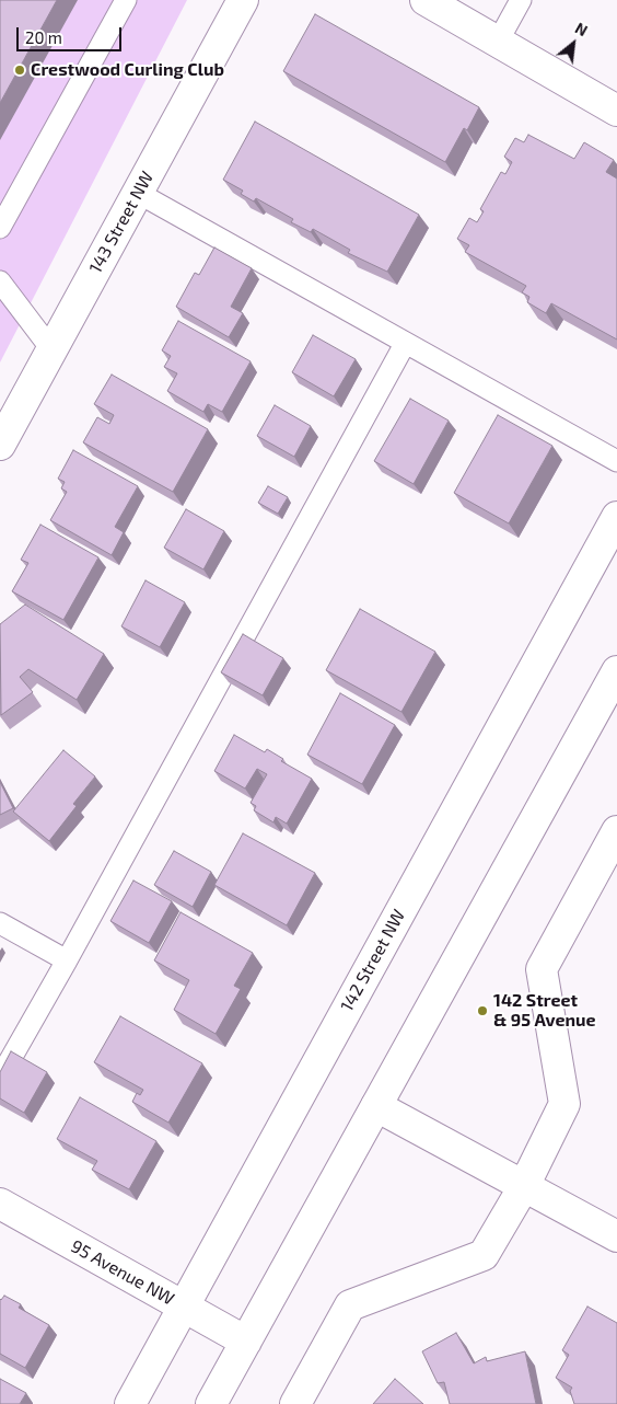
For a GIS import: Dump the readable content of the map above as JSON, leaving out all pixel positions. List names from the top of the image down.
{
  "streets": {
    "street": ["143 Street NW", "142 Street NW", "95 Avenue NW"]
  },
  "crossings": [
    ["142 Street NW", "95 Avenue NW"]
  ],
  "places": ["Crestwood Curling Club", "142 Street & 95 Avenue"],
  "scale_bar": "20 m",
  "north": "top right"
}
